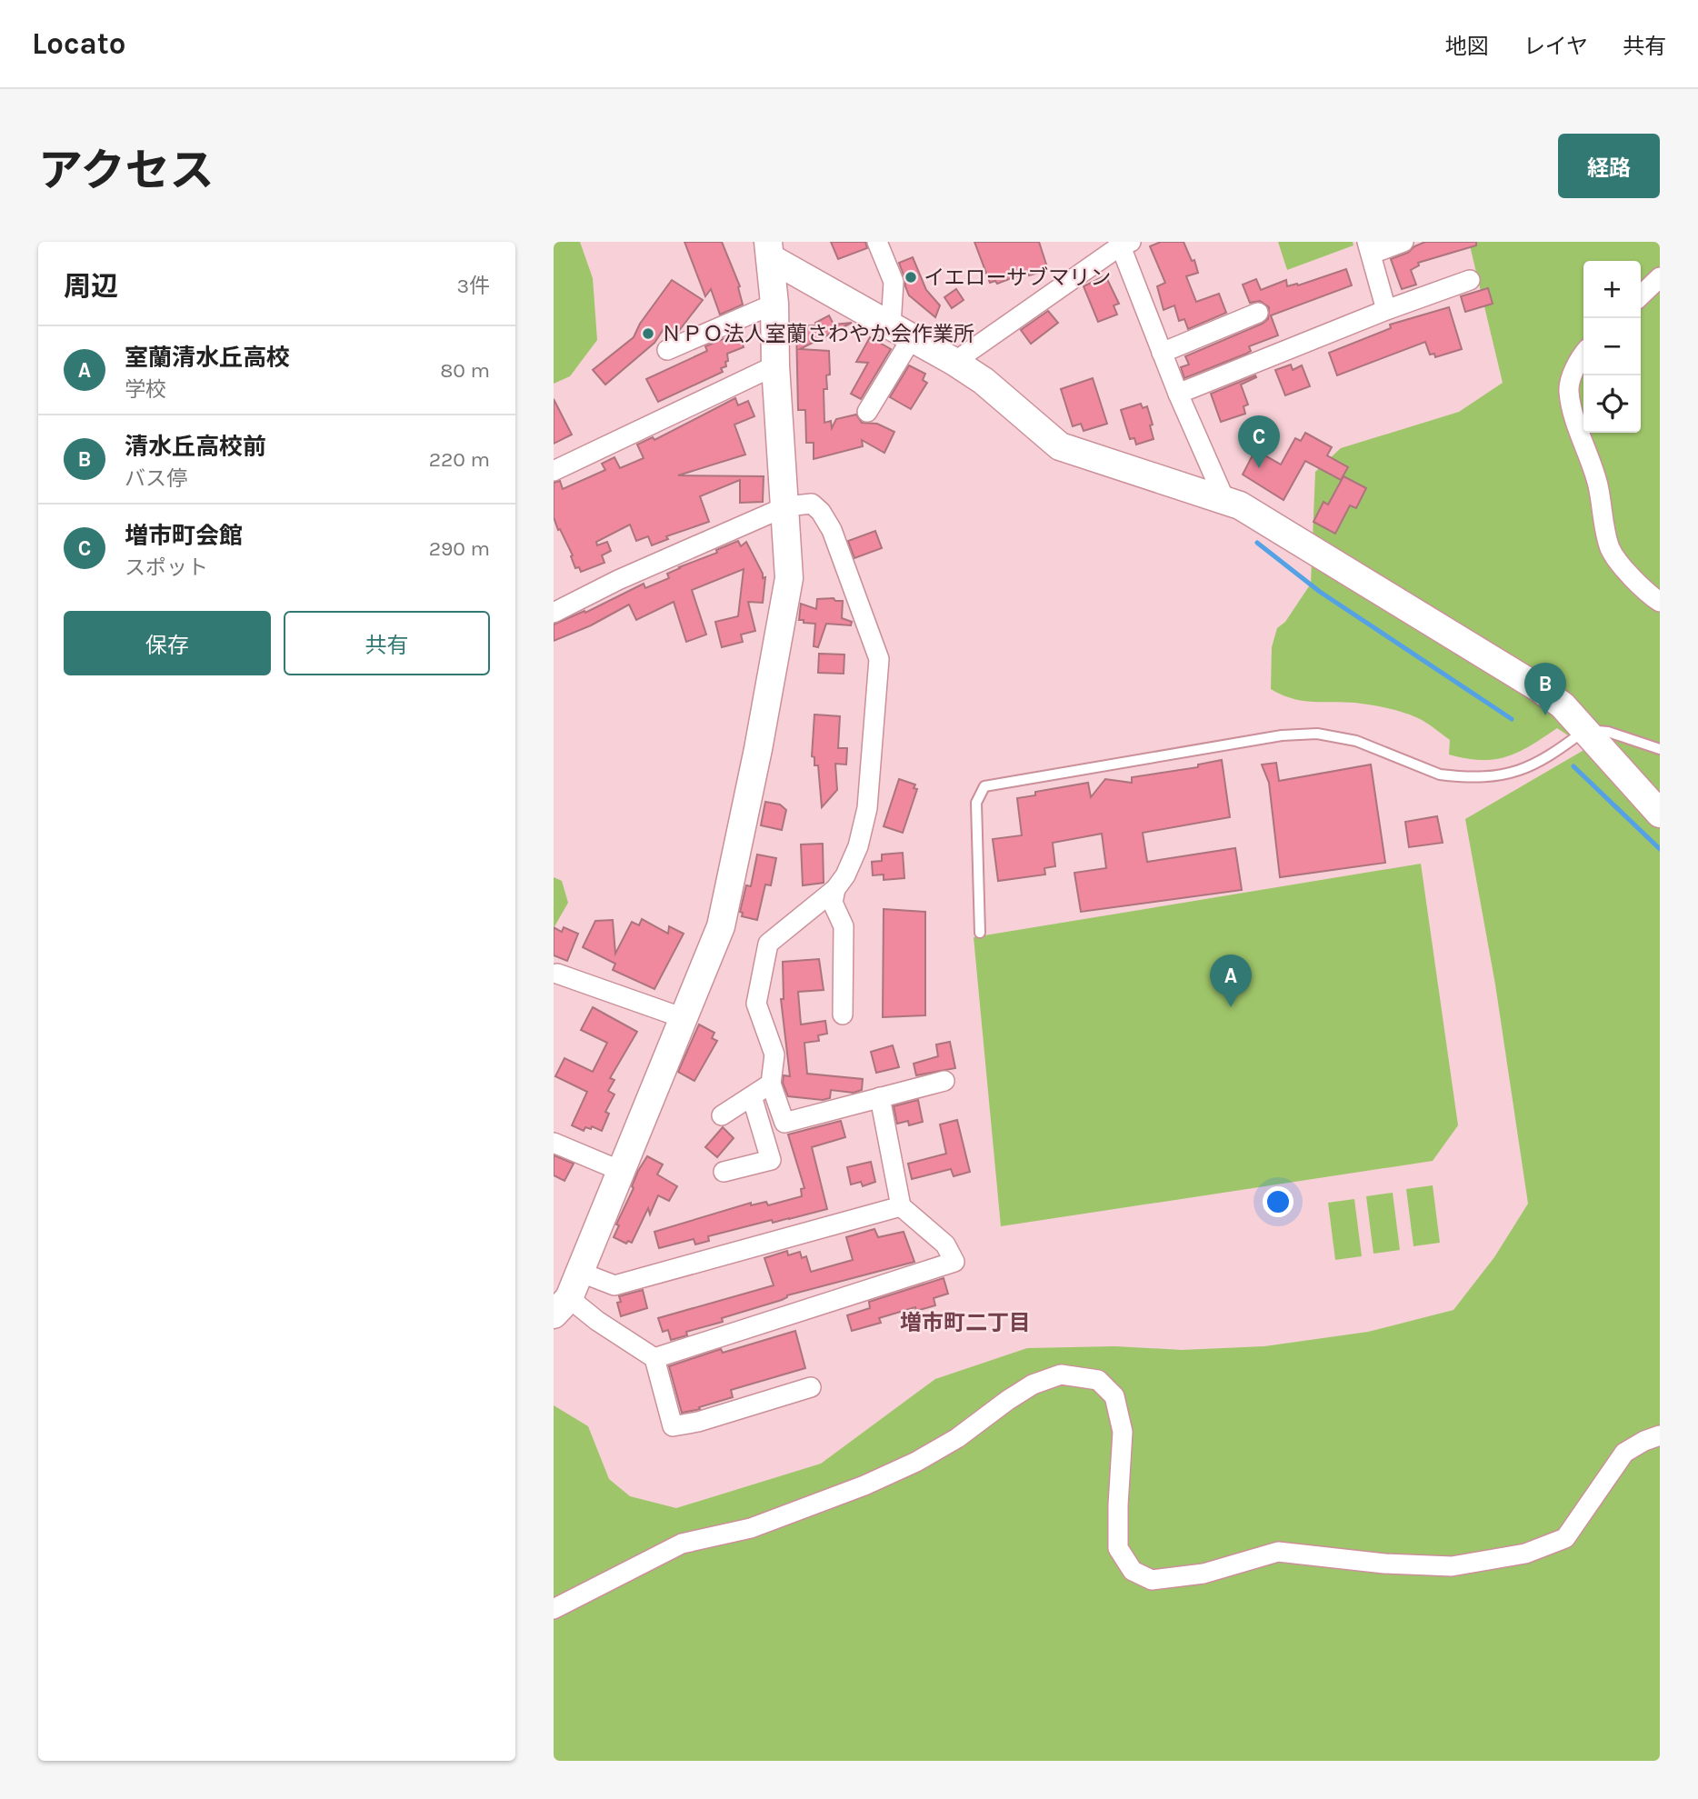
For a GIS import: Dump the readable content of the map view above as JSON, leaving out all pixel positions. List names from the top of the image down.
{
  "districts": ["増市町二丁目"],
  "places": ["イエローサブマリン", "ＮＰＯ法人室蘭さわやか会作業所"],
  "page": {
    "header": "Locato",
    "nav": ["地図", "レイヤ", "共有"],
    "title": "アクセス",
    "buttons": [
      "経路",
      ["保存", "共有"]
    ],
    "heading": ["周辺", "3件"],
    "map_buttons": ["+", "−"],
    "list": [
      {
        "mark": "A",
        "name": "室蘭清水丘高校",
        "note": "学校",
        "value": "80 m"
      },
      {
        "mark": "B",
        "name": "清水丘高校前",
        "note": "バス停",
        "value": "220 m"
      },
      {
        "mark": "C",
        "name": "増市町会館",
        "note": "スポット",
        "value": "290 m"
      }
    ],
    "pins": ["C", "B", "A"]
  }
}
